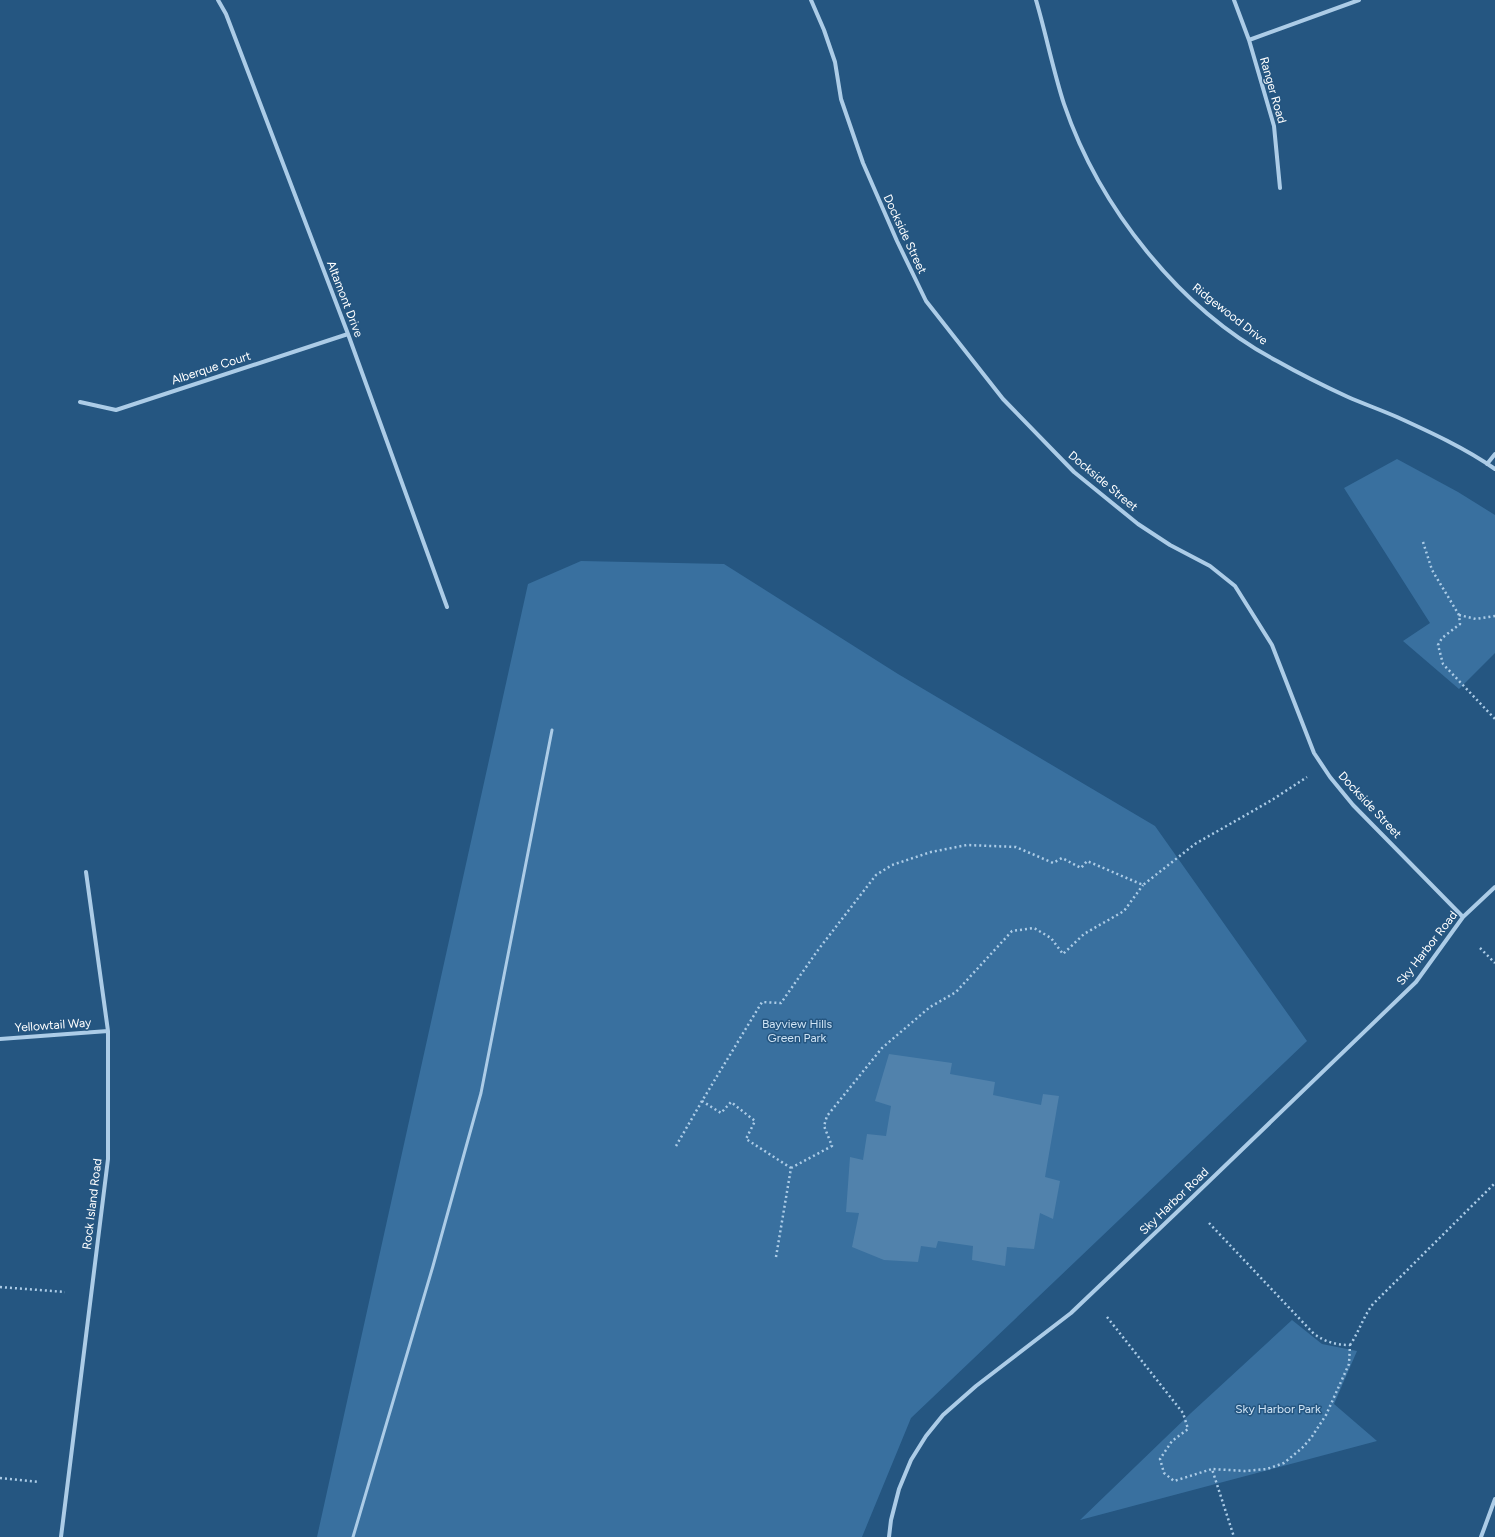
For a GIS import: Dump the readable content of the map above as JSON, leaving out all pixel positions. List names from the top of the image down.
{
  "streets": {
    "street": [
      "Ranger Road",
      "Dockside Street",
      "Altamont Drive",
      "Ridgewood Drive",
      "Alberque Court",
      "Sky Harbor Road",
      "Yellowtail Way",
      "Rock Island Road"
    ]
  },
  "crossings": [
    ["Dockside Street", "Sky Harbor Road"],
    ["Altamont Drive", "Alberque Court"],
    ["Yellowtail Way", "Rock Island Road"]
  ],
  "parks": ["Bayview Hills Green Park", "Sky Harbor Park"]
}
